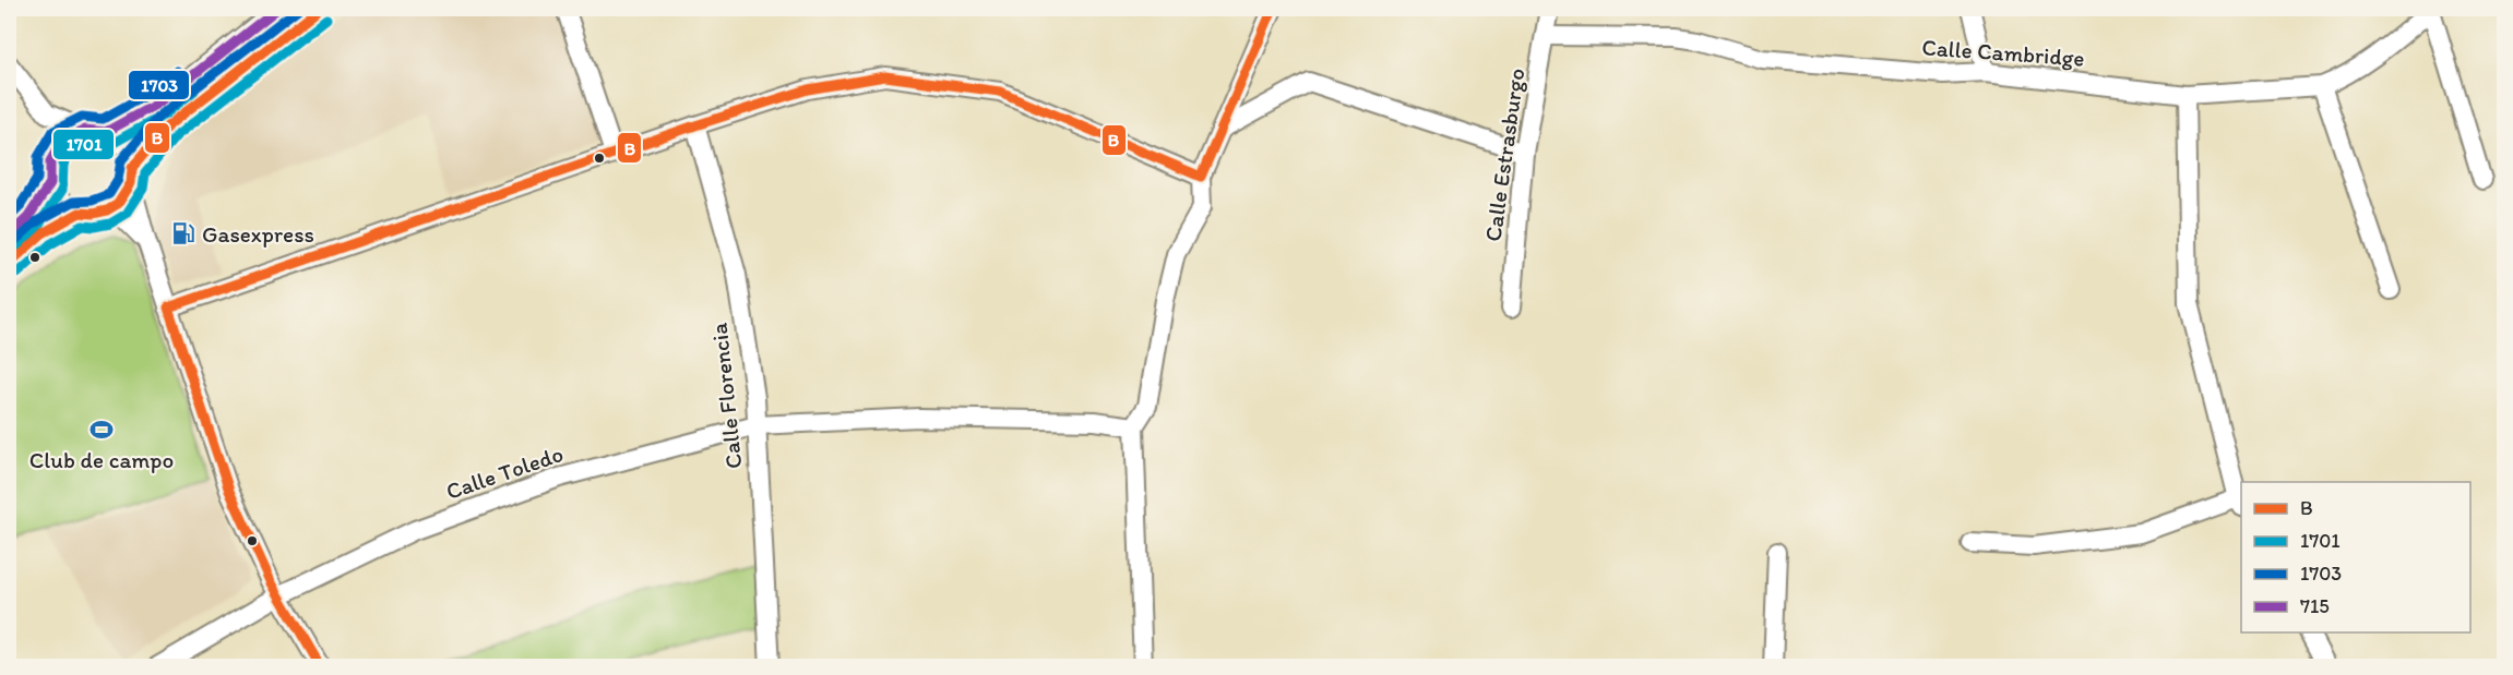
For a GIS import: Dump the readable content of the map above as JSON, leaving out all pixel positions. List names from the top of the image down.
{
  "streets": {
    "street": [
      "Calle Cambridge",
      "Calle Estrasburgo",
      "Calle Florencia",
      "Calle Toledo"
    ]
  },
  "crossings": [
    ["Calle Cambridge", "Calle Estrasburgo"],
    ["Calle Florencia", "Calle Toledo"]
  ],
  "places": {
    "fuel station": ["Gasexpress"],
    "sports": ["Club de campo"]
  },
  "lines": [
    "transit line B",
    "transit line 1703",
    "transit line 715",
    "transit line 1701"
  ],
  "legend": [
    "B",
    "1701",
    "1703",
    "715"
  ]
}
